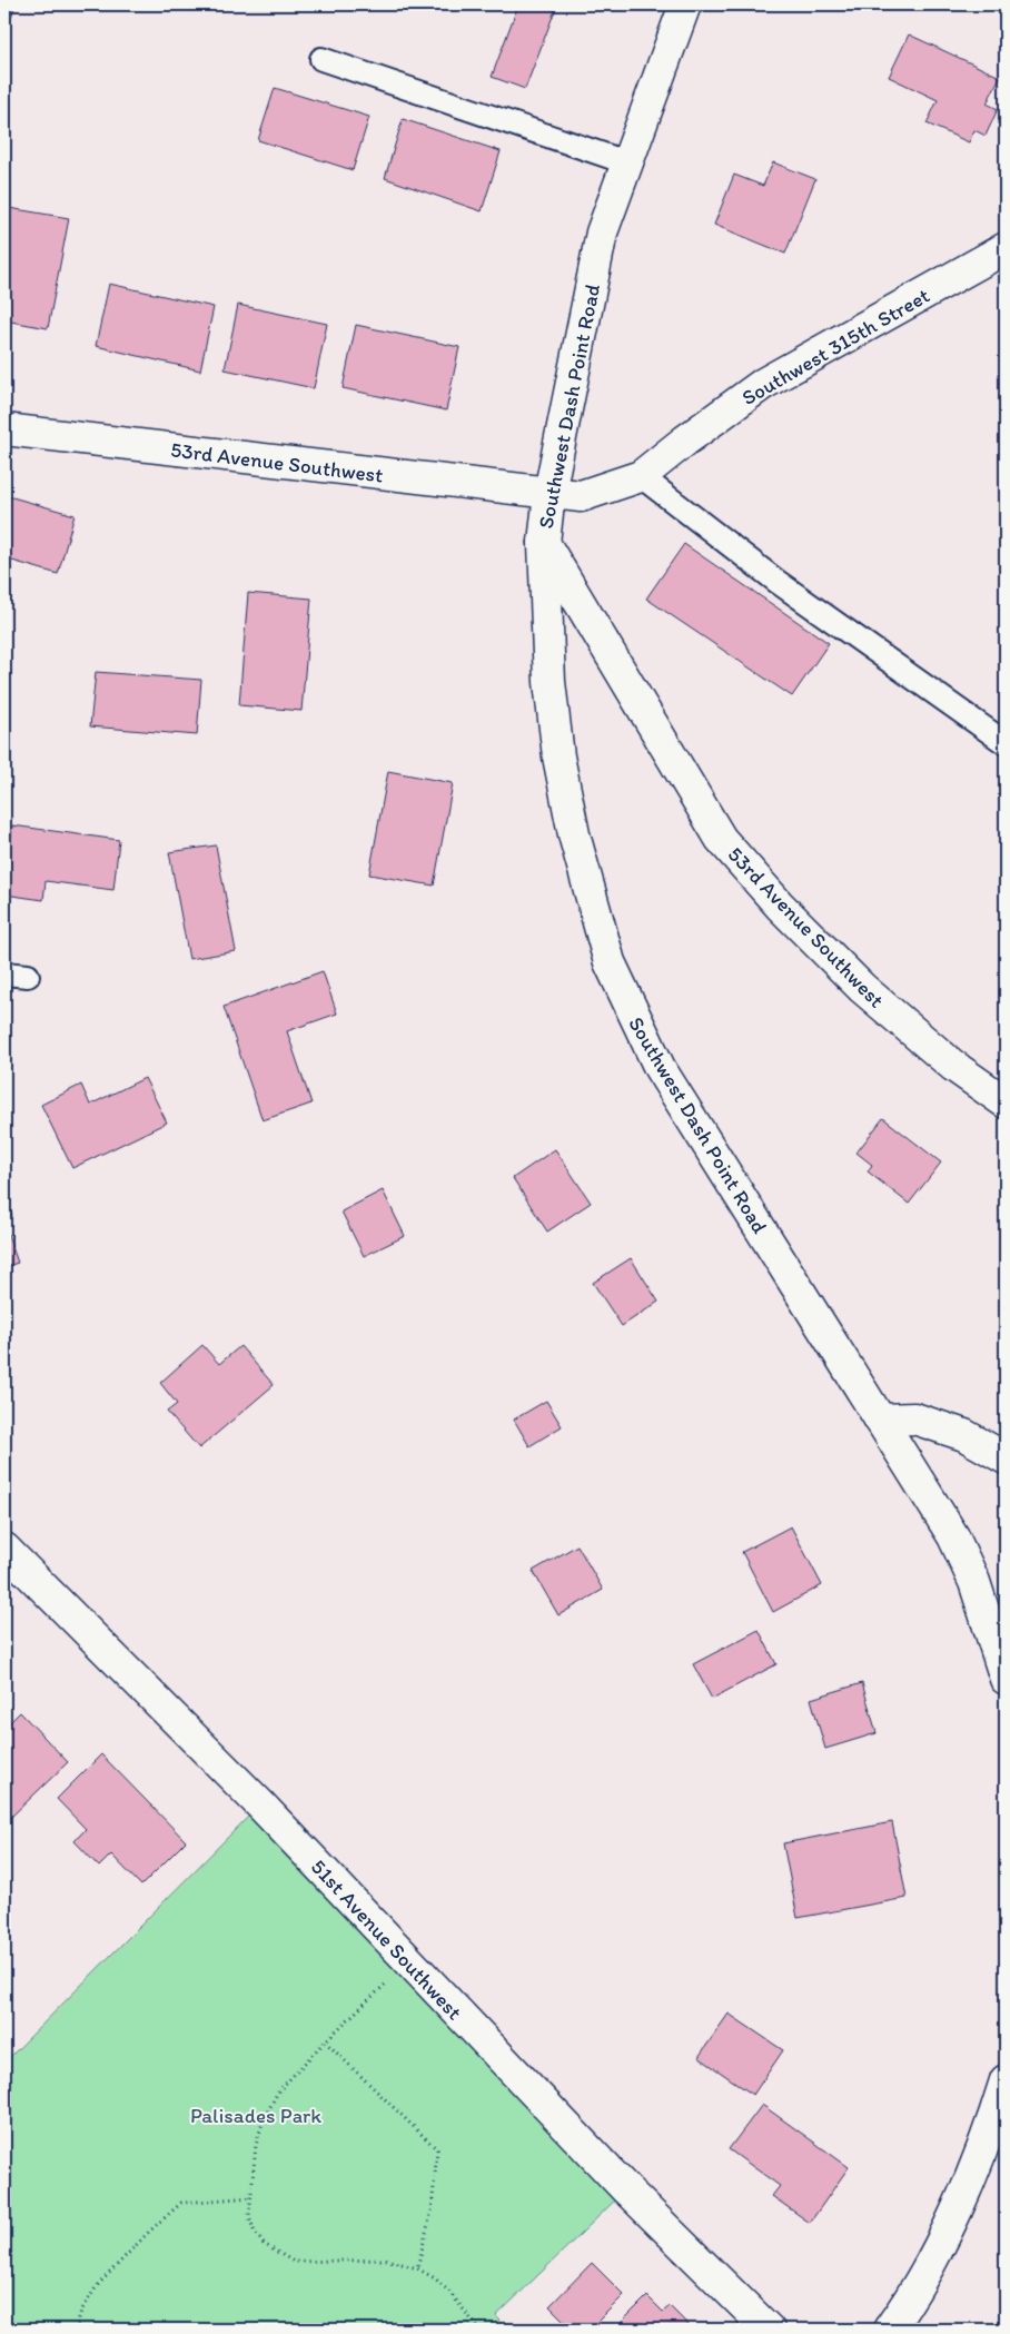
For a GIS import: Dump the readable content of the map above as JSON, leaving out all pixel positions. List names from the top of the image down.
{
  "streets": {
    "street": [
      "Southwest 315th Street",
      "Southwest Dash Point Road",
      "53rd Avenue Southwest",
      "51st Avenue Southwest"
    ]
  },
  "crossings": [
    ["Southwest 315th Street", "Southwest Dash Point Road"],
    ["Southwest 315th Street", "53rd Avenue Southwest"],
    ["Southwest Dash Point Road", "53rd Avenue Southwest"]
  ],
  "parks": ["Palisades Park"]
}
